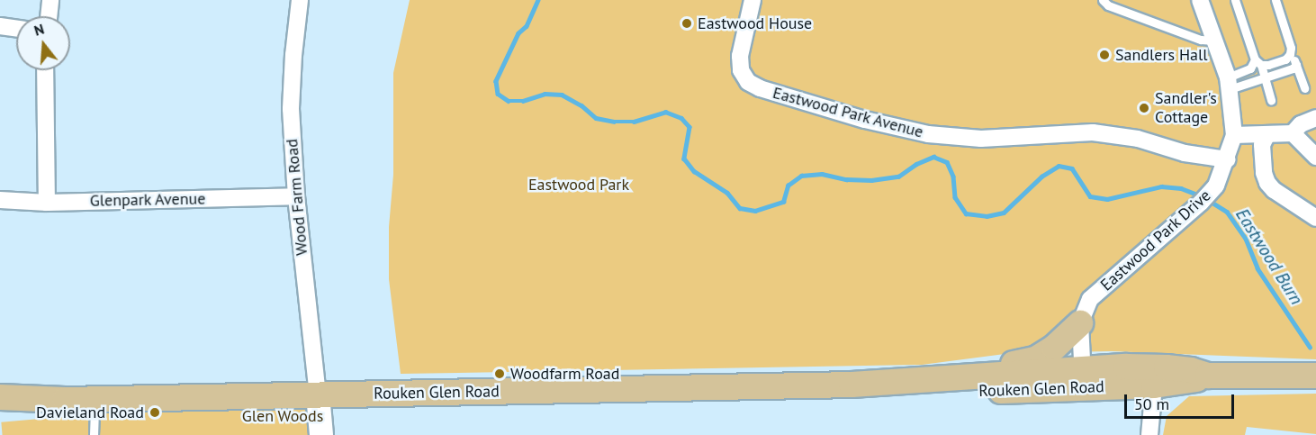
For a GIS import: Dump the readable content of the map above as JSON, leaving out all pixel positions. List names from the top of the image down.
{
  "streets": {
    "main road": ["Rouken Glen Road"],
    "street": [
      "Eastwood Park Avenue",
      "Wood Farm Road",
      "Glenpark Avenue",
      "Eastwood Park Drive"
    ]
  },
  "crossings": [
    ["Eastwood Park Avenue", "Eastwood Park Drive"],
    ["Wood Farm Road", "Glenpark Avenue"],
    ["Wood Farm Road", "Rouken Glen Road"],
    ["Eastwood Park Drive", "Rouken Glen Road"]
  ],
  "water": ["Eastwood Burn"],
  "parks": ["Eastwood Park", "Glen Woods"],
  "places": [
    "Eastwood House",
    "Sandlers Hall",
    "Sandler's Cottage",
    "Woodfarm Road",
    "Davieland Road"
  ],
  "scale_bar": "50 m",
  "north": "top"
}
